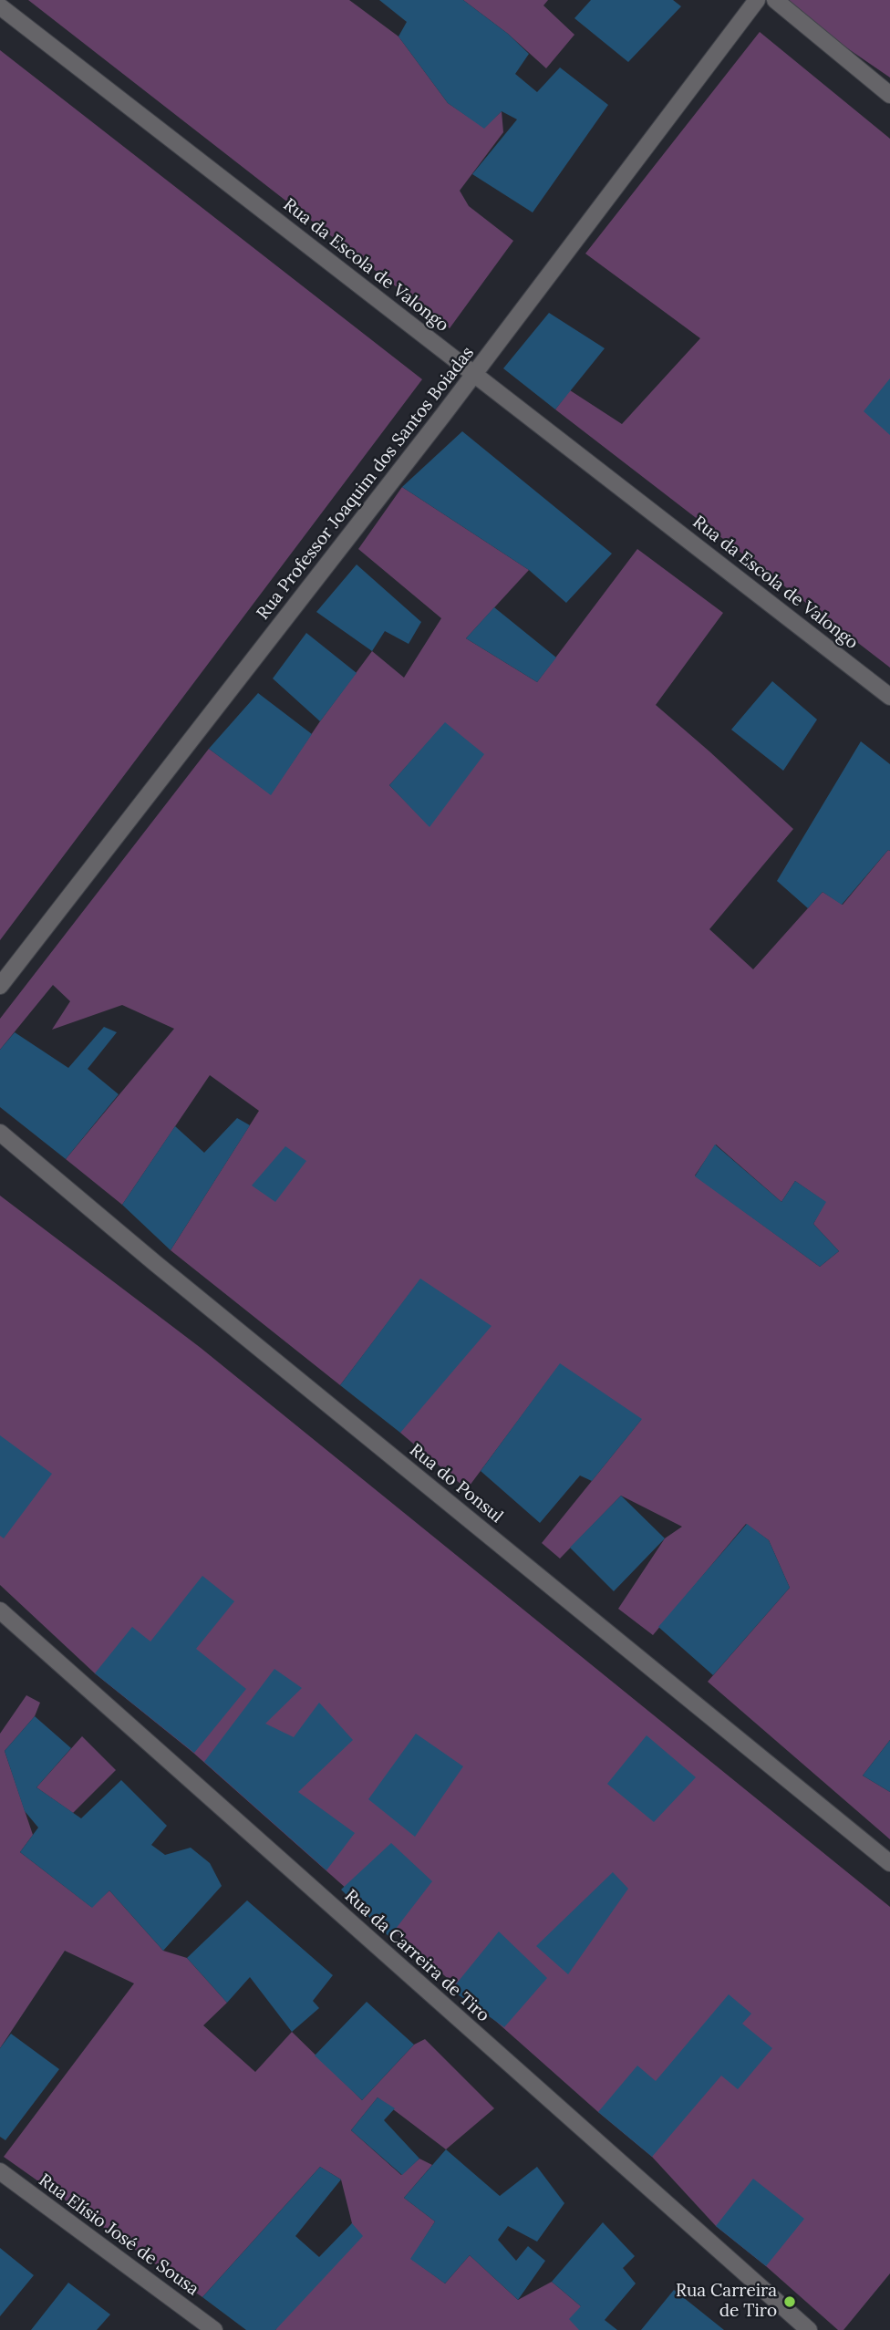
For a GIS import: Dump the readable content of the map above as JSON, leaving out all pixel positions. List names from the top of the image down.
{
  "streets": {
    "street": [
      "Rua da Escola de Valongo",
      "Rua Professor Joaquim dos Santos Boiadas",
      "Rua do Ponsul",
      "Rua da Carreira de Tiro",
      "Rua Elísio José de Sousa"
    ]
  },
  "crossings": [
    ["Rua da Escola de Valongo", "Rua Professor Joaquim dos Santos Boiadas"]
  ],
  "places": ["Rua Carreira de Tiro"]
}
